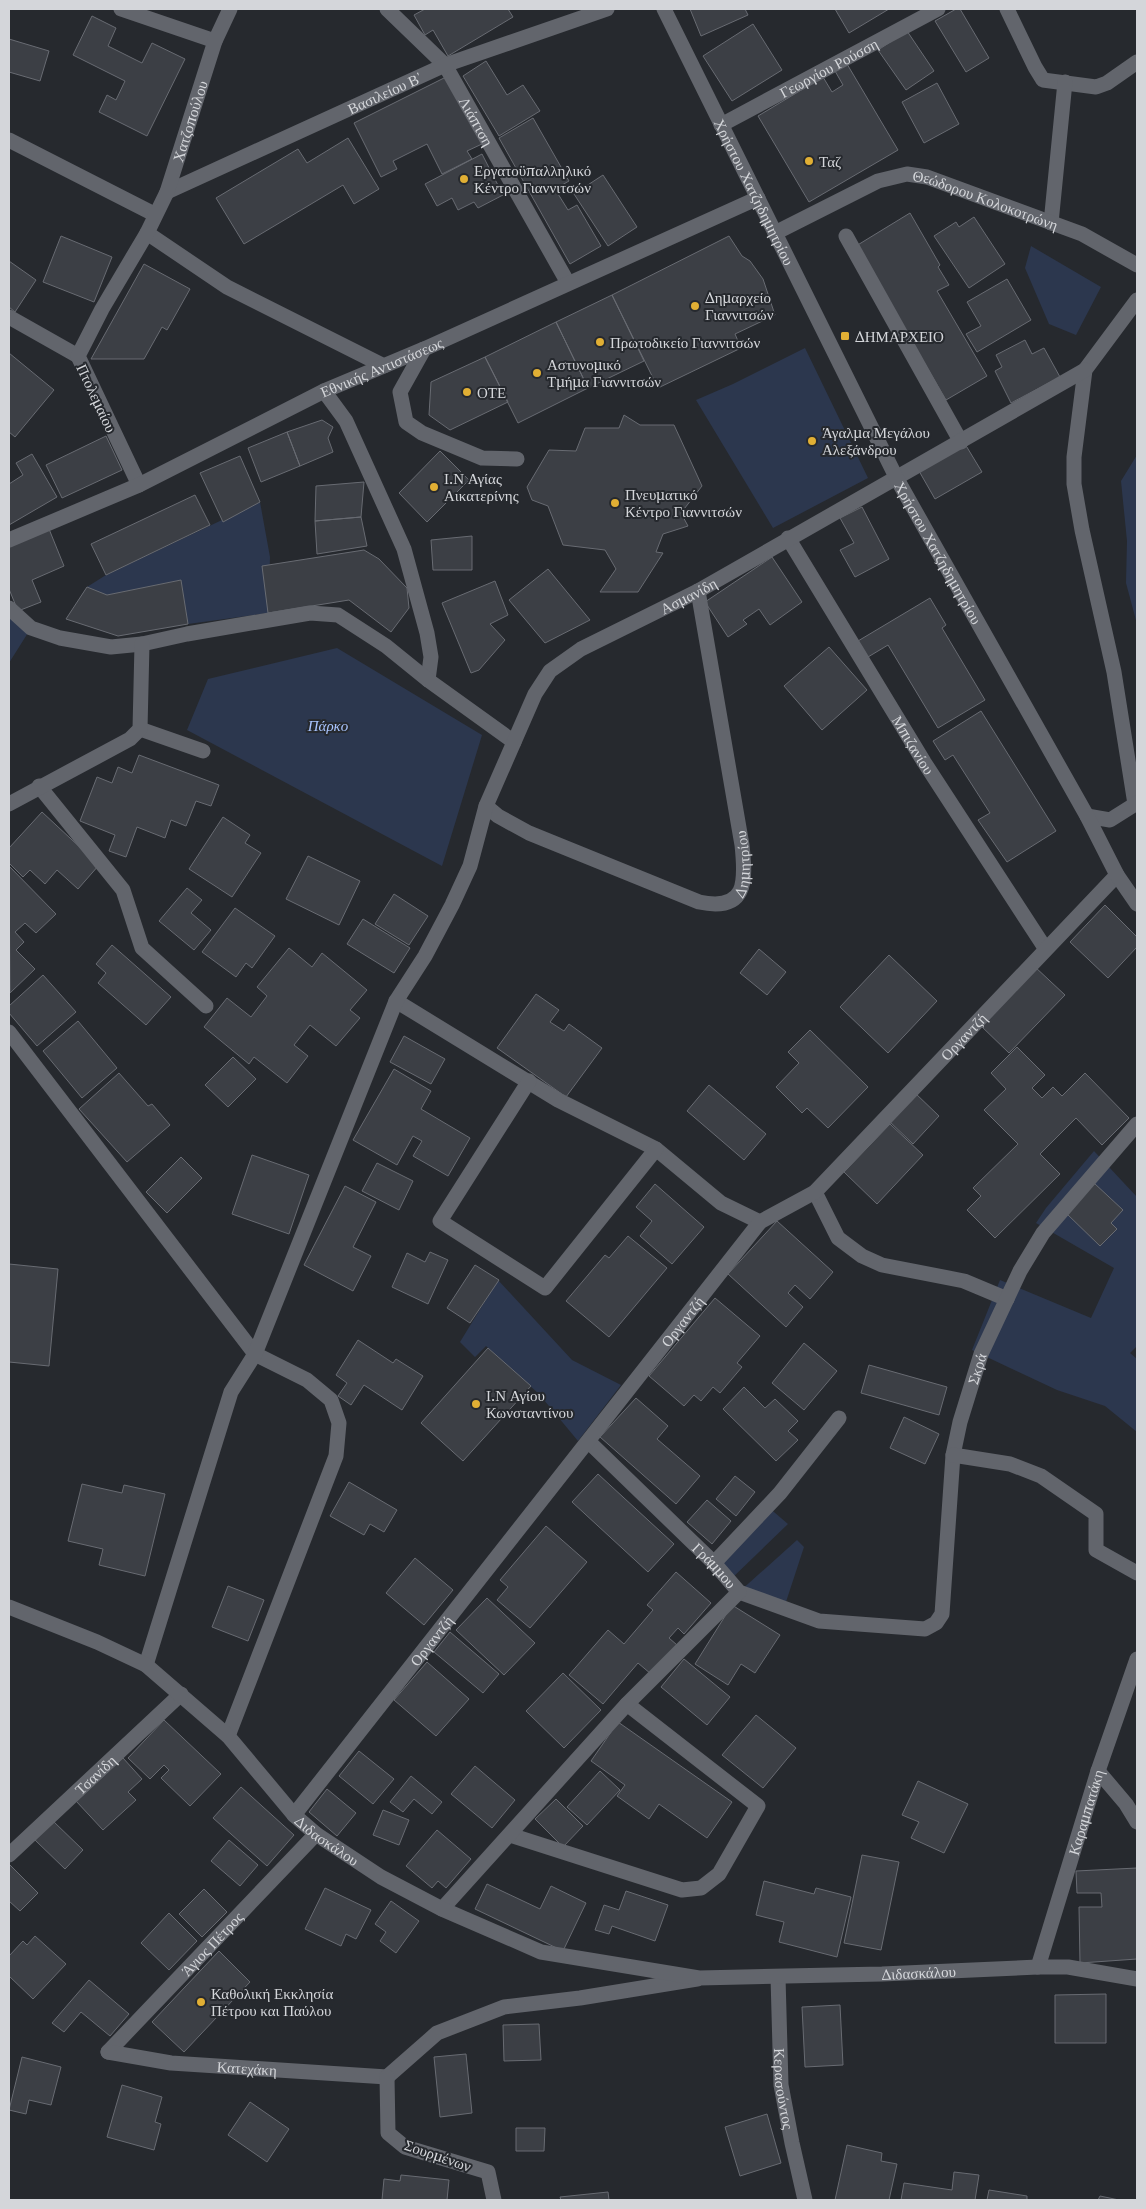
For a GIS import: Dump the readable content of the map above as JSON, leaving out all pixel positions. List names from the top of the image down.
{
  "streets": {
    "street": [
      "Γεωργίου Ρούσση",
      "Βασιλείου Β'",
      "Χατζοπούλου",
      "Λιάπτση",
      "Χρήστου Χατζηδημητρίου",
      "Θεώδορου Κολοκοτρώνη",
      "Εθνικής Αντιστάσεως",
      "Πτολεμαίου",
      "Ασμανίδη",
      "Μπιζανίου",
      "Δημητρίου",
      "Οργαντζή",
      "Σκρά",
      "Γράμμου",
      "Τσανίδη",
      "Καραμπατάκη",
      "Διδασκάλου",
      "Άγιος Πέτρος",
      "Κατεχάκη",
      "Κερασούντος",
      "Σουρμένων"
    ]
  },
  "crossings": [
    ["Γεωργίου Ρούσση", "Χρήστου Χατζηδημητρίου"],
    ["Βασιλείου Β'", "Χατζοπούλου"],
    ["Βασιλείου Β'", "Λιάπτση"],
    ["Χατζοπούλου", "Πτολεμαίου"],
    ["Λιάπτση", "Εθνικής Αντιστάσεως"],
    ["Χρήστου Χατζηδημητρίου", "Θεώδορου Κολοκοτρώνη"],
    ["Χρήστου Χατζηδημητρίου", "Εθνικής Αντιστάσεως"],
    ["Χρήστου Χατζηδημητρίου", "Ασμανίδη"],
    ["Χρήστου Χατζηδημητρίου", "Οργαντζή"],
    ["Εθνικής Αντιστάσεως", "Πτολεμαίου"],
    ["Ασμανίδη", "Μπιζανίου"],
    ["Ασμανίδη", "Δημητρίου"],
    ["Ασμανίδη", "Διδασκάλου"],
    ["Μπιζανίου", "Οργαντζή"],
    ["Οργαντζή", "Γράμμου"],
    ["Οργαντζή", "Διδασκάλου"],
    ["Σκρά", "Γράμμου"],
    ["Τσανίδη", "Διδασκάλου"],
    ["Καραμπατάκη", "Διδασκάλου"],
    ["Διδασκάλου", "Άγιος Πέτρος"],
    ["Διδασκάλου", "Κατεχάκη"],
    ["Διδασκάλου", "Κερασούντος"],
    ["Διδασκάλου", "Σουρμένων"],
    ["Άγιος Πέτρος", "Κατεχάκη"],
    ["Κατεχάκη", "Σουρμένων"]
  ],
  "parks": ["Πάρκο"],
  "places": {
    "other": [
      "Ταζ",
      "Εργατοϋπαλληλικό Κέντρο Γιαννιτσών",
      "Δημαρχείο Γιαννιτσών",
      "Πρωτοδικείο Γιαννιτσών",
      "Αστυνομικό Τμήμα Γιαννιτσών",
      "ΟΤΕ",
      "Άγαλμα Μεγάλου Αλεξάνδρου",
      "Ι.Ν Αγίας Αικατερίνης",
      "Πνευματικό Κέντρο Γιαννιτσών",
      "Ι.Ν Αγίου Κωνσταντίνου",
      "Καθολική Εκκλησία Πέτρου και Παύλου"
    ],
    "transit": ["ΔΗΜΑΡΧΕΙΟ"]
  }
}
